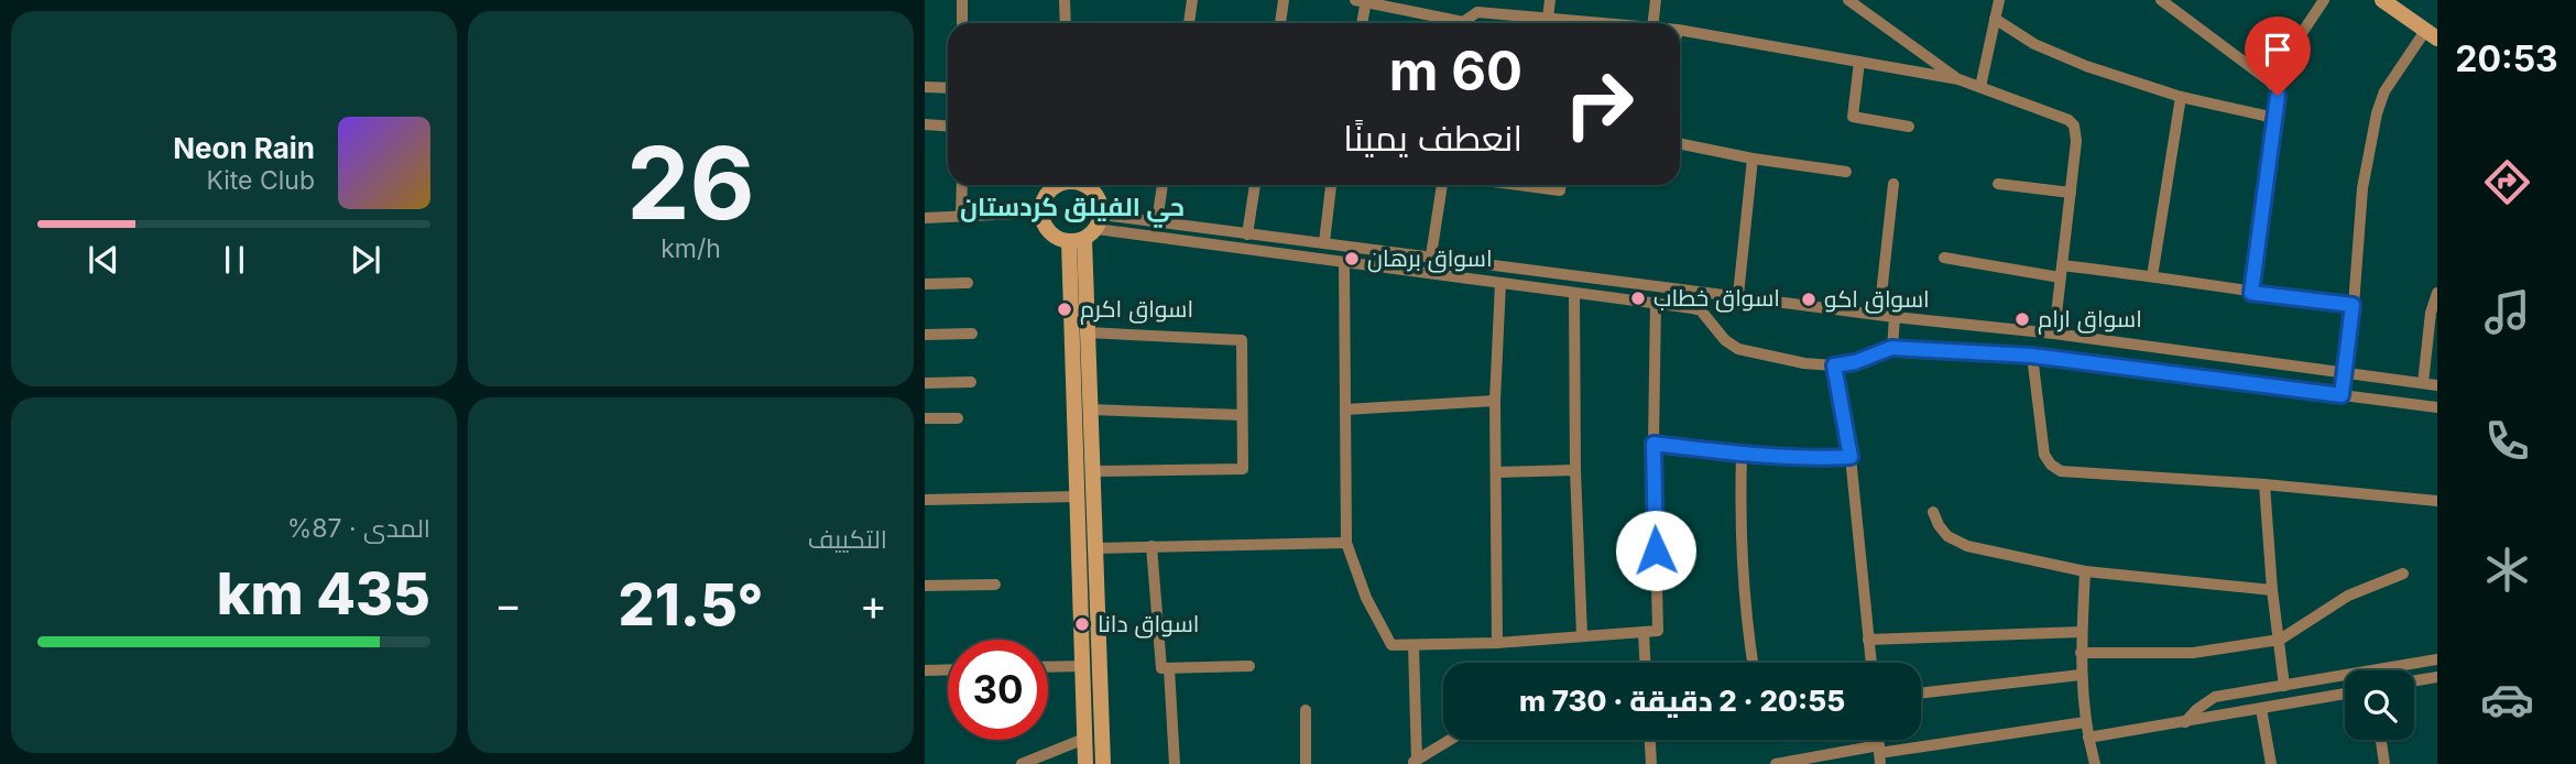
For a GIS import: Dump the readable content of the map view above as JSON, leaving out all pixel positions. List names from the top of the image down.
{
  "districts": ["حي الفيلق كردستان"],
  "places": [
    "اسواق برهان",
    "اسواق خطاب",
    "اسواق اكو",
    "اسواق اكرم",
    "اسواق ارام",
    "اسواق دانا"
  ],
  "page": {
    "tabs": "20:53",
    "tile": [
      ["26", "km/h"],
      "التكييف",
      ["المدى · 87%", "435 km"]
    ],
    "turn": ["60 m", "انعطف يمينًا"],
    "song": ["Neon Rain", "Kite Club"],
    "heat": ["−", "21.5°", "+"],
    "limit": "30",
    "trip": "20:55 · 2 دقيقة · 730 m"
  }
}
